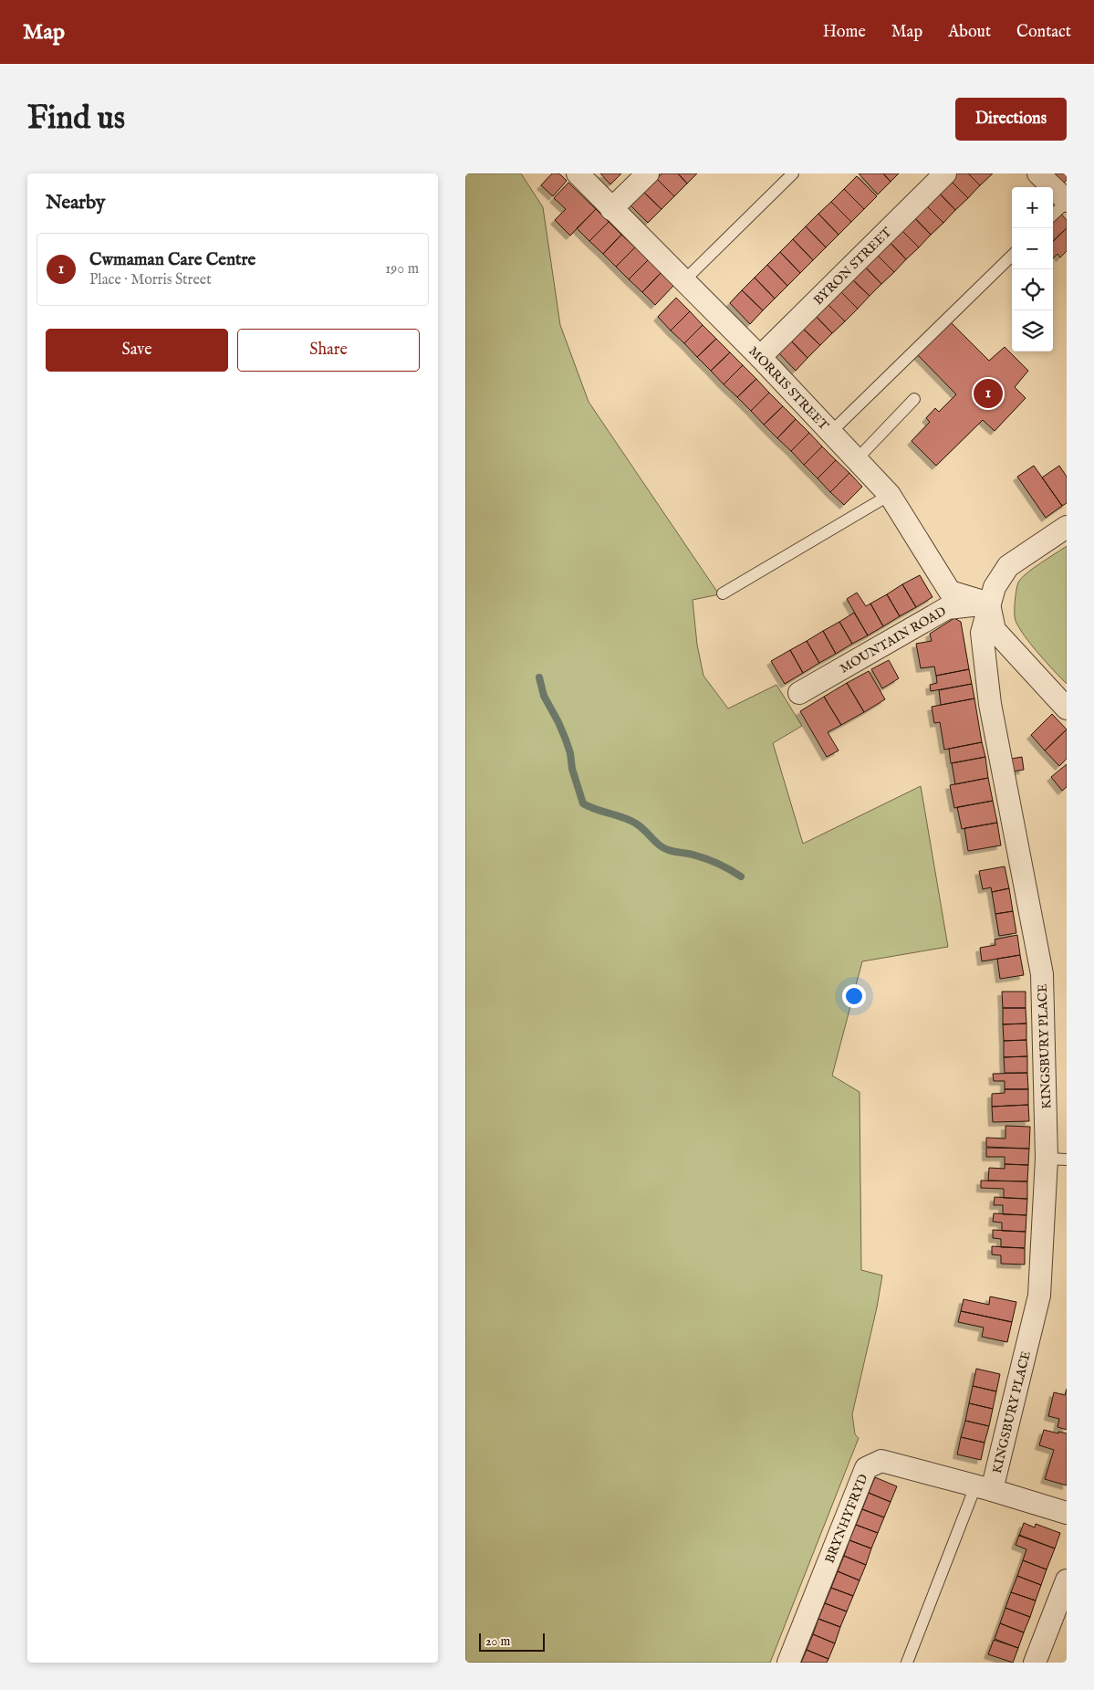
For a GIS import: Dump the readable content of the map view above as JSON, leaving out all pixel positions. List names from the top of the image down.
{
  "streets": {
    "street": [
      "BYRON STREET",
      "MORRIS STREET",
      "MOUNTAIN ROAD",
      "KINGSBURY PLACE",
      "BRYNHYFRYD"
    ]
  },
  "crossings": [
    ["BYRON STREET", "MORRIS STREET"],
    ["MORRIS STREET", "MOUNTAIN ROAD"],
    ["MORRIS STREET", "KINGSBURY PLACE"],
    ["MOUNTAIN ROAD", "KINGSBURY PLACE"],
    ["KINGSBURY PLACE", "BRYNHYFRYD"]
  ],
  "scale_bar": "20 m",
  "page": {
    "header": "Map",
    "nav": [
      "Home",
      "Map",
      "About",
      "Contact"
    ],
    "buttons": [
      "Directions",
      ["Save", "Share"]
    ],
    "title": "Find us",
    "heading": "Nearby",
    "map_buttons": ["+", "−"],
    "list": [
      {
        "mark": "1",
        "name": "Cwmaman Care Centre",
        "note": "Place · Morris Street",
        "value": "190 m"
      }
    ],
    "pins": "1",
    "scale": "20 m"
  }
}
